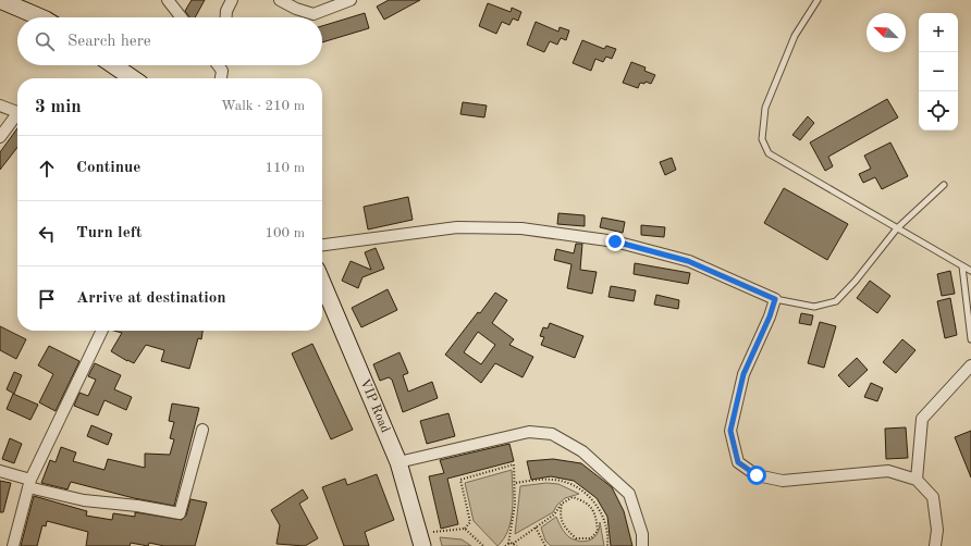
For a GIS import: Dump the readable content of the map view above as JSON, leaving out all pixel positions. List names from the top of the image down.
{
  "streets": {
    "main road": ["VIP Road"]
  },
  "north": "top left",
  "page": {
    "map_buttons": ["+", "−"],
    "search": "Search here",
    "heading": ["3 min", "Walk · 210 m"],
    "list": [
      ["Continue", "110 m"],
      ["Turn left", "100 m"],
      "Arrive at destination"
    ]
  }
}
